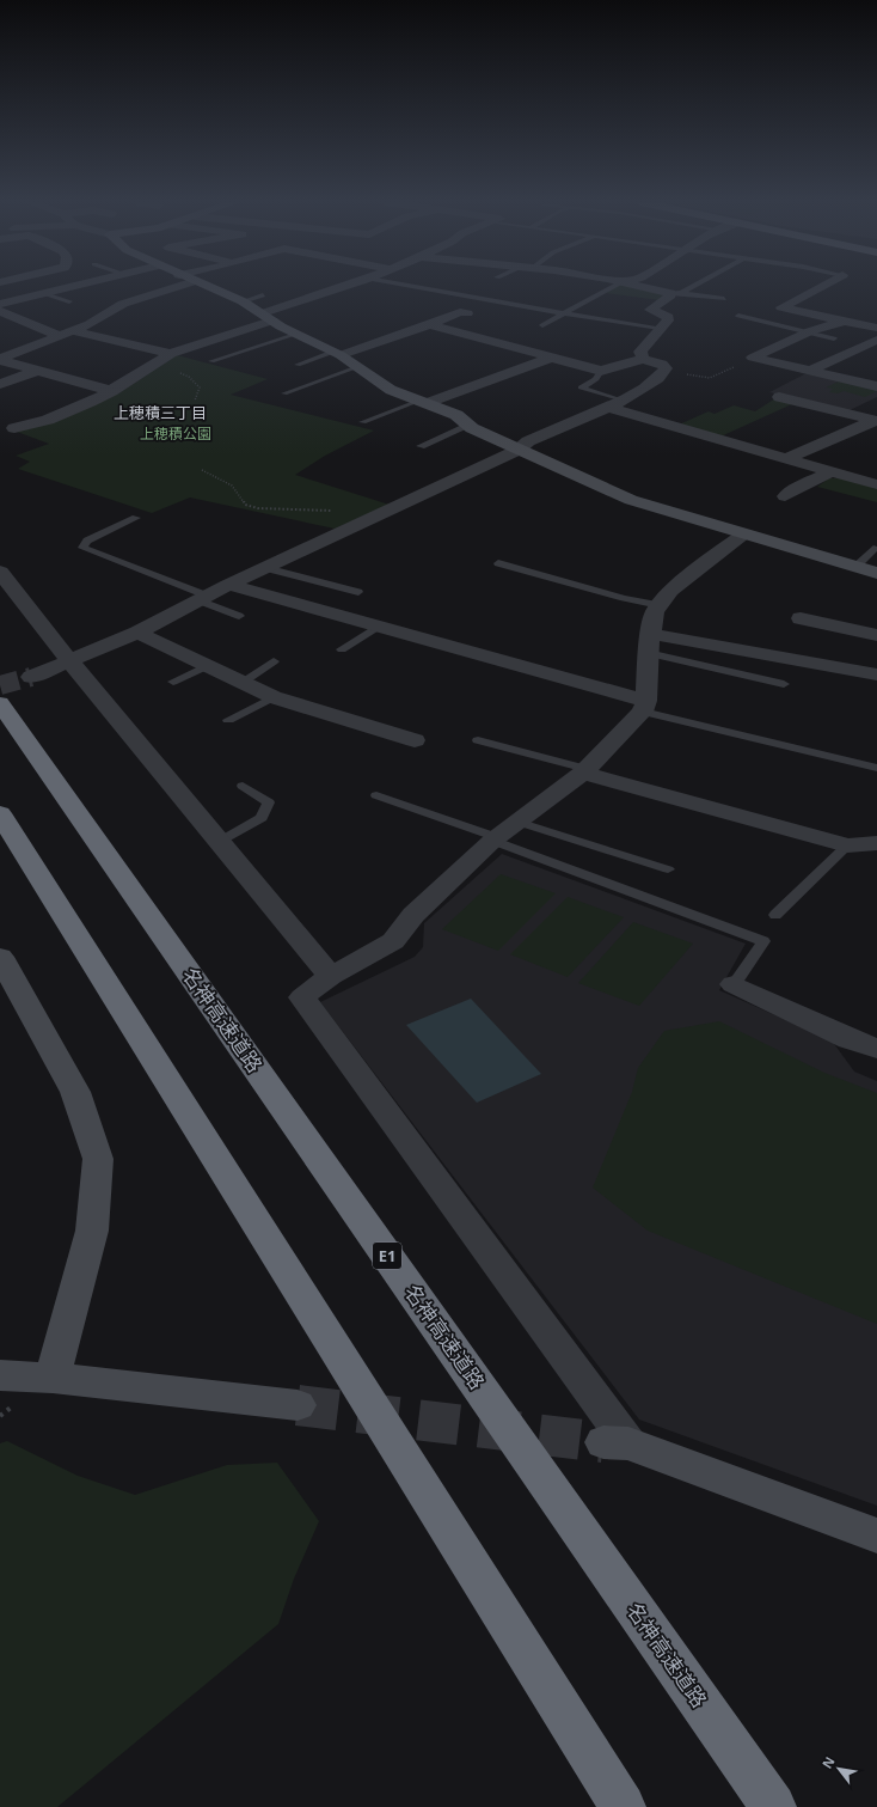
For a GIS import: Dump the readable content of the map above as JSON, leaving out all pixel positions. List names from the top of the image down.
{
  "streets": {
    "highway": ["名神高速道路", "E1"]
  },
  "districts": ["上穂積三丁目"],
  "parks": ["上穂積公園"],
  "north": "top left"
}
